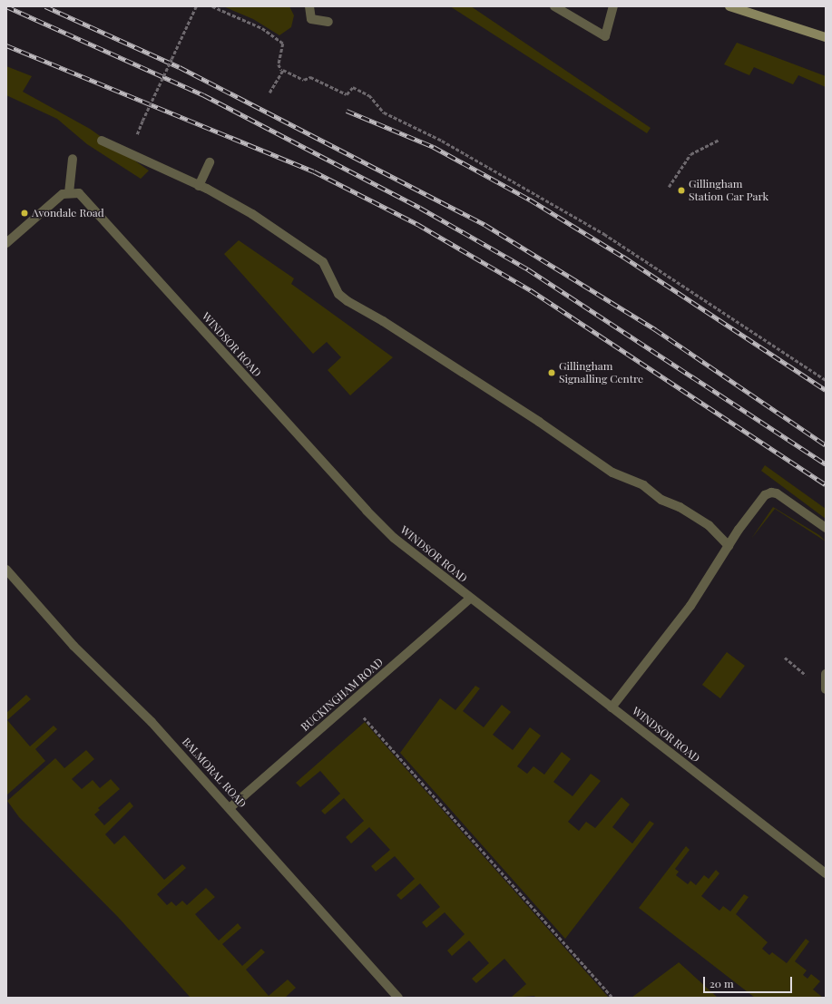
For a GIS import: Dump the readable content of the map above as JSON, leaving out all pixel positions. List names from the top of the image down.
{
  "streets": {
    "street": ["WINDSOR ROAD", "BUCKINGHAM ROAD", "BALMORAL ROAD"]
  },
  "crossings": [
    ["WINDSOR ROAD", "BUCKINGHAM ROAD"],
    ["BUCKINGHAM ROAD", "BALMORAL ROAD"]
  ],
  "places": ["Gillingham Station Car Park", "Avondale Road", "Gillingham Signalling Centre"],
  "scale_bar": "20 m"
}
